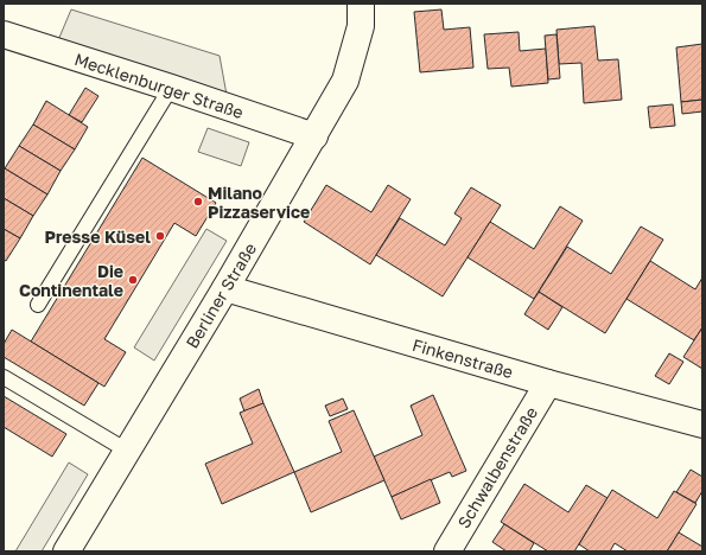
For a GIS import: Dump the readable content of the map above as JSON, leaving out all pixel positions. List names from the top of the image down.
{
  "streets": {
    "street": [
      "Mecklenburger Straße",
      "Berliner Straße",
      "Finkenstraße",
      "Schwalbenstraße"
    ]
  },
  "crossings": [
    ["Mecklenburger Straße", "Berliner Straße"],
    ["Berliner Straße", "Finkenstraße"],
    ["Finkenstraße", "Schwalbenstraße"]
  ],
  "places": ["Milano Pizzaservice", "Presse Küsel", "Die Continentale"]
}
